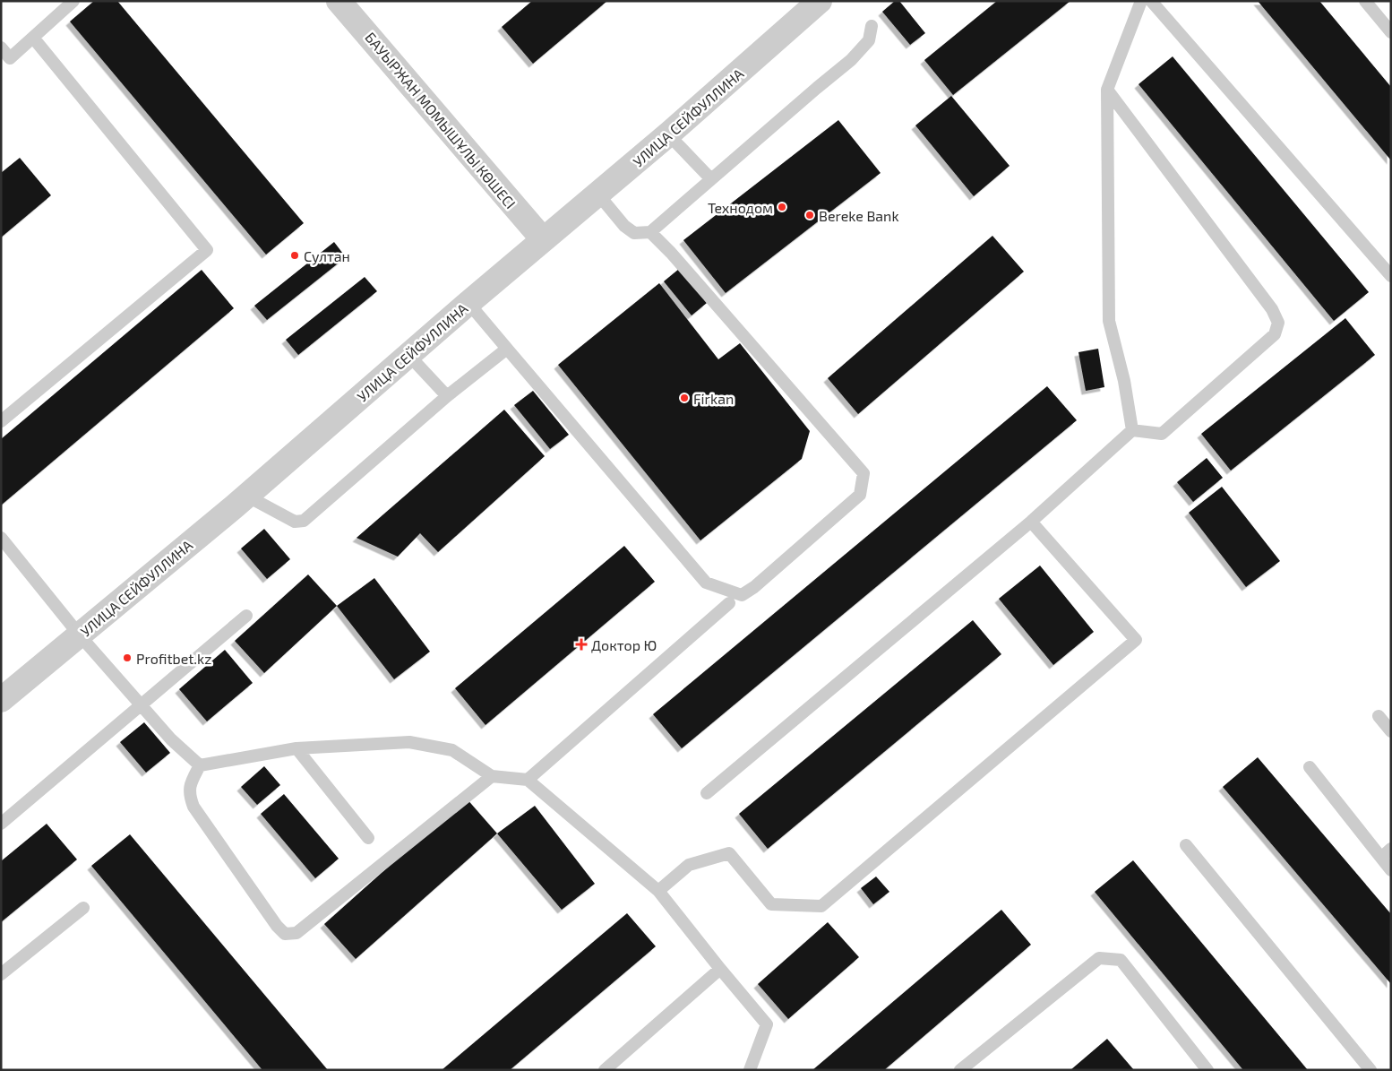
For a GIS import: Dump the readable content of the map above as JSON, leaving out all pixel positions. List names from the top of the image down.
{
  "streets": {
    "street": ["УЛИЦА СЕЙФУЛЛИНА", "БАУЫРЖАН МОМЫШҰЛЫ КӨШЕСІ"]
  },
  "crossings": [
    ["УЛИЦА СЕЙФУЛЛИНА", "БАУЫРЖАН МОМЫШҰЛЫ КӨШЕСІ"]
  ],
  "places": {
    "other": [
      "Технодом",
      "Bereke Bank",
      "Султан",
      "Firkan",
      "Profitbet.kz"
    ],
    "health": ["Доктор Ю"]
  }
}
